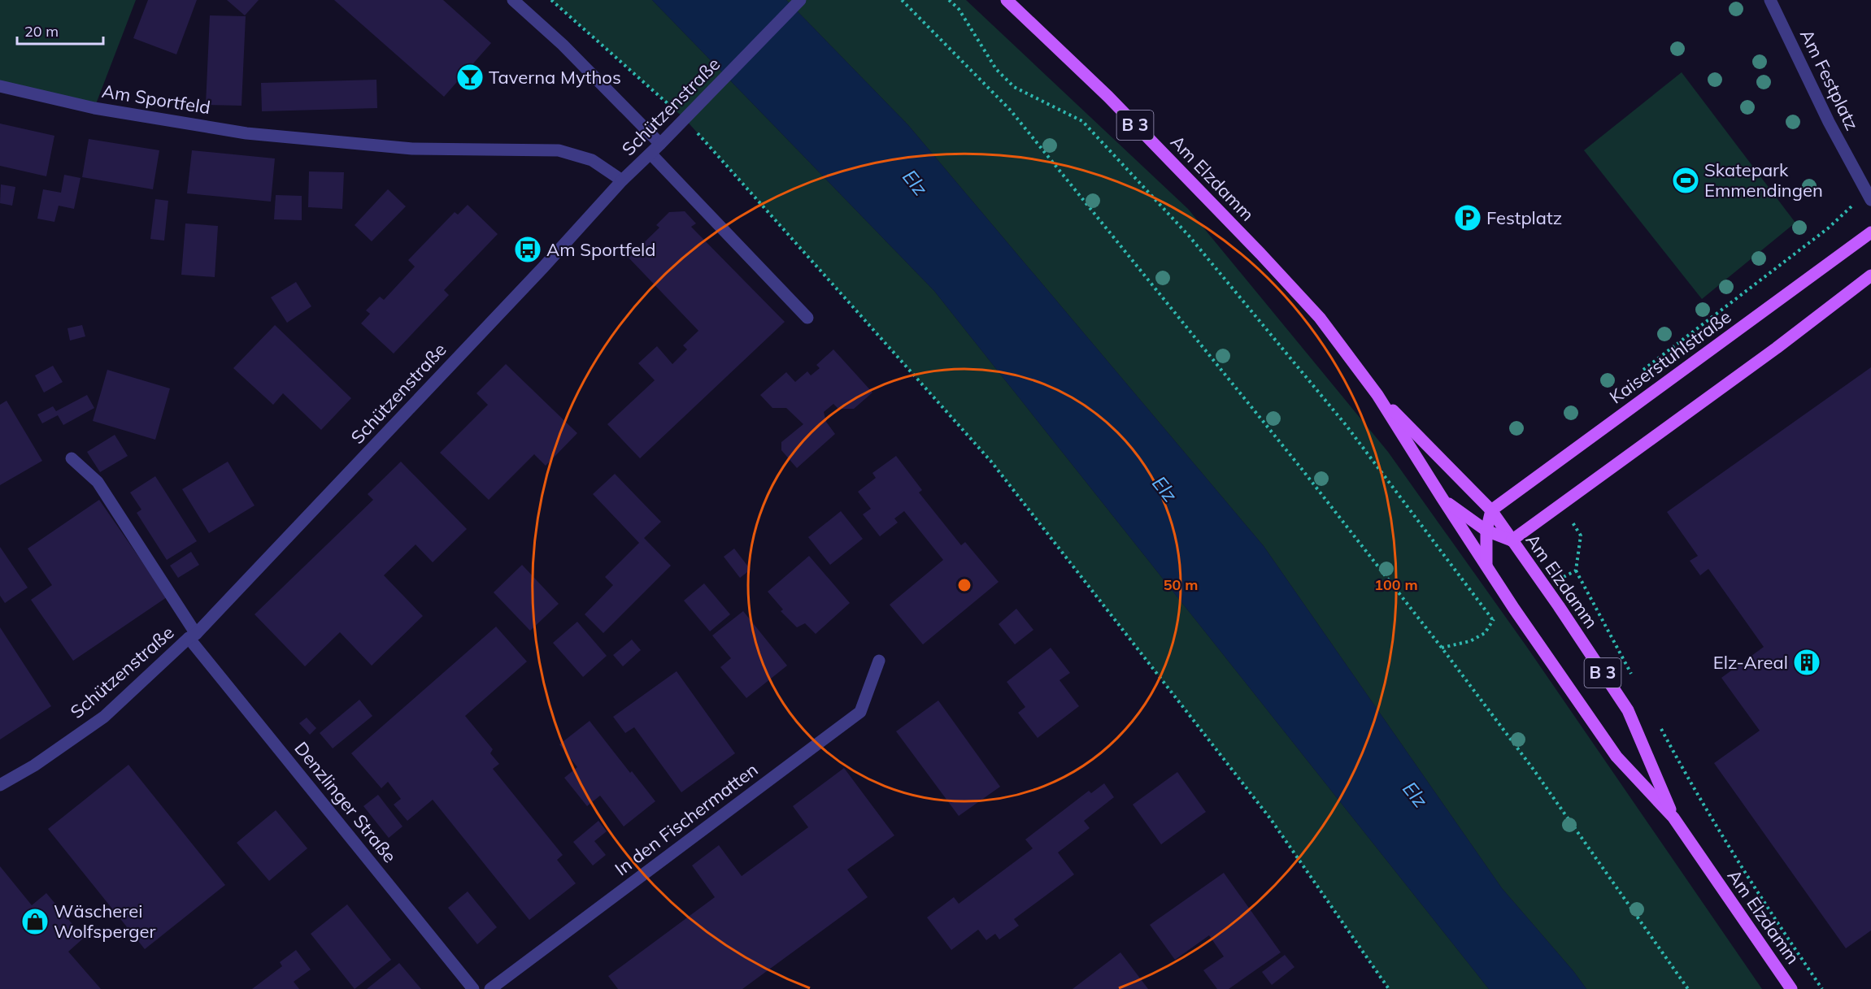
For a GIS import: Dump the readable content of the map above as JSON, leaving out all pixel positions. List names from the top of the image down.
{
  "streets": {
    "main road": ["B 3", "Am Elzdamm", "Kaiserstuhlstraße"],
    "street": [
      "Am Festplatz",
      "Am Sportfeld",
      "Schützenstraße",
      "Denzlinger Straße",
      "In den Fischermatten"
    ]
  },
  "crossings": [
    ["Am Sportfeld", "Schützenstraße"],
    ["Schützenstraße", "Denzlinger Straße"],
    ["Am Elzdamm", "Kaiserstuhlstraße"]
  ],
  "water": ["Elz"],
  "places": {
    "bar": ["Taverna Mythos"],
    "sports": ["Skatepark Emmendingen"],
    "parking": ["Festplatz"],
    "bus stop": ["Am Sportfeld"],
    "building": ["Elz-Areal"],
    "shop": ["Wäscherei Wolfsperger"]
  },
  "scale_bar": "20 m",
  "rings": ["50 m", "100 m"]
}
